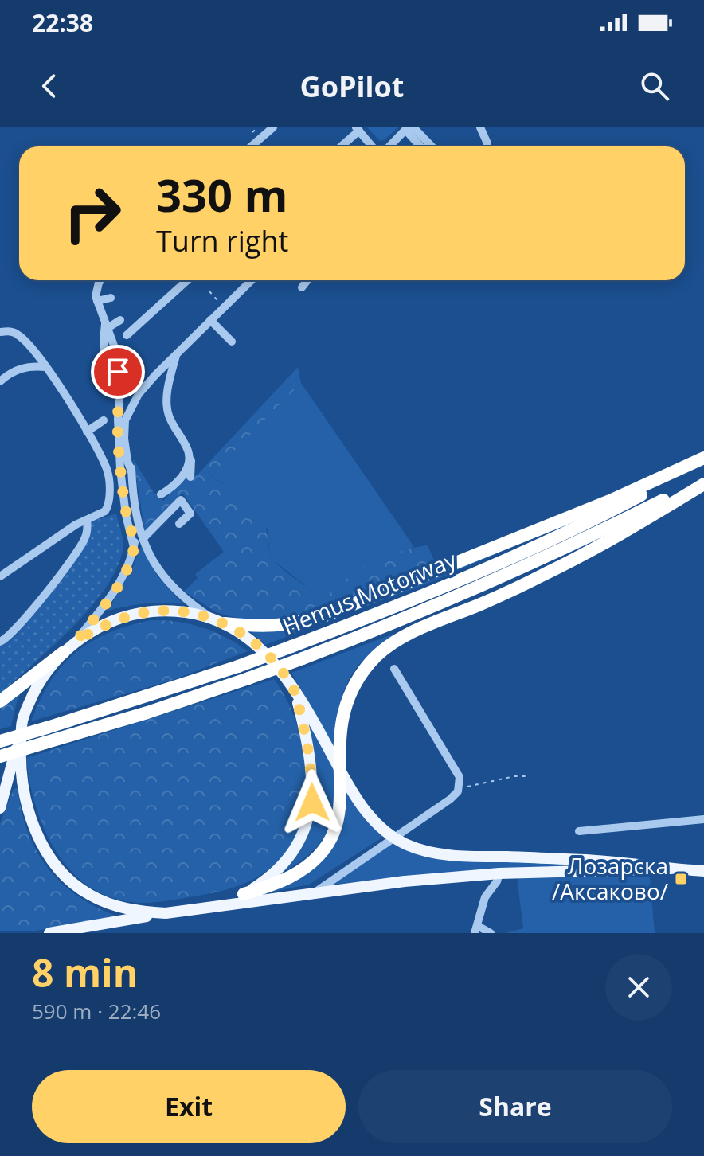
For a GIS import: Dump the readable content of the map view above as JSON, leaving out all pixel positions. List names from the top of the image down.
{
  "streets": {
    "highway": ["Hemus Motorway"]
  },
  "places": {
    "transit": ["Лозарска /Аксаково/"]
  },
  "page": {
    "status": "22:38",
    "header": "GoPilot",
    "turn": ["330 m", "Turn right"],
    "heading": ["8 min", "590 m · 22:46"],
    "buttons": ["Exit", "Share"]
  }
}
